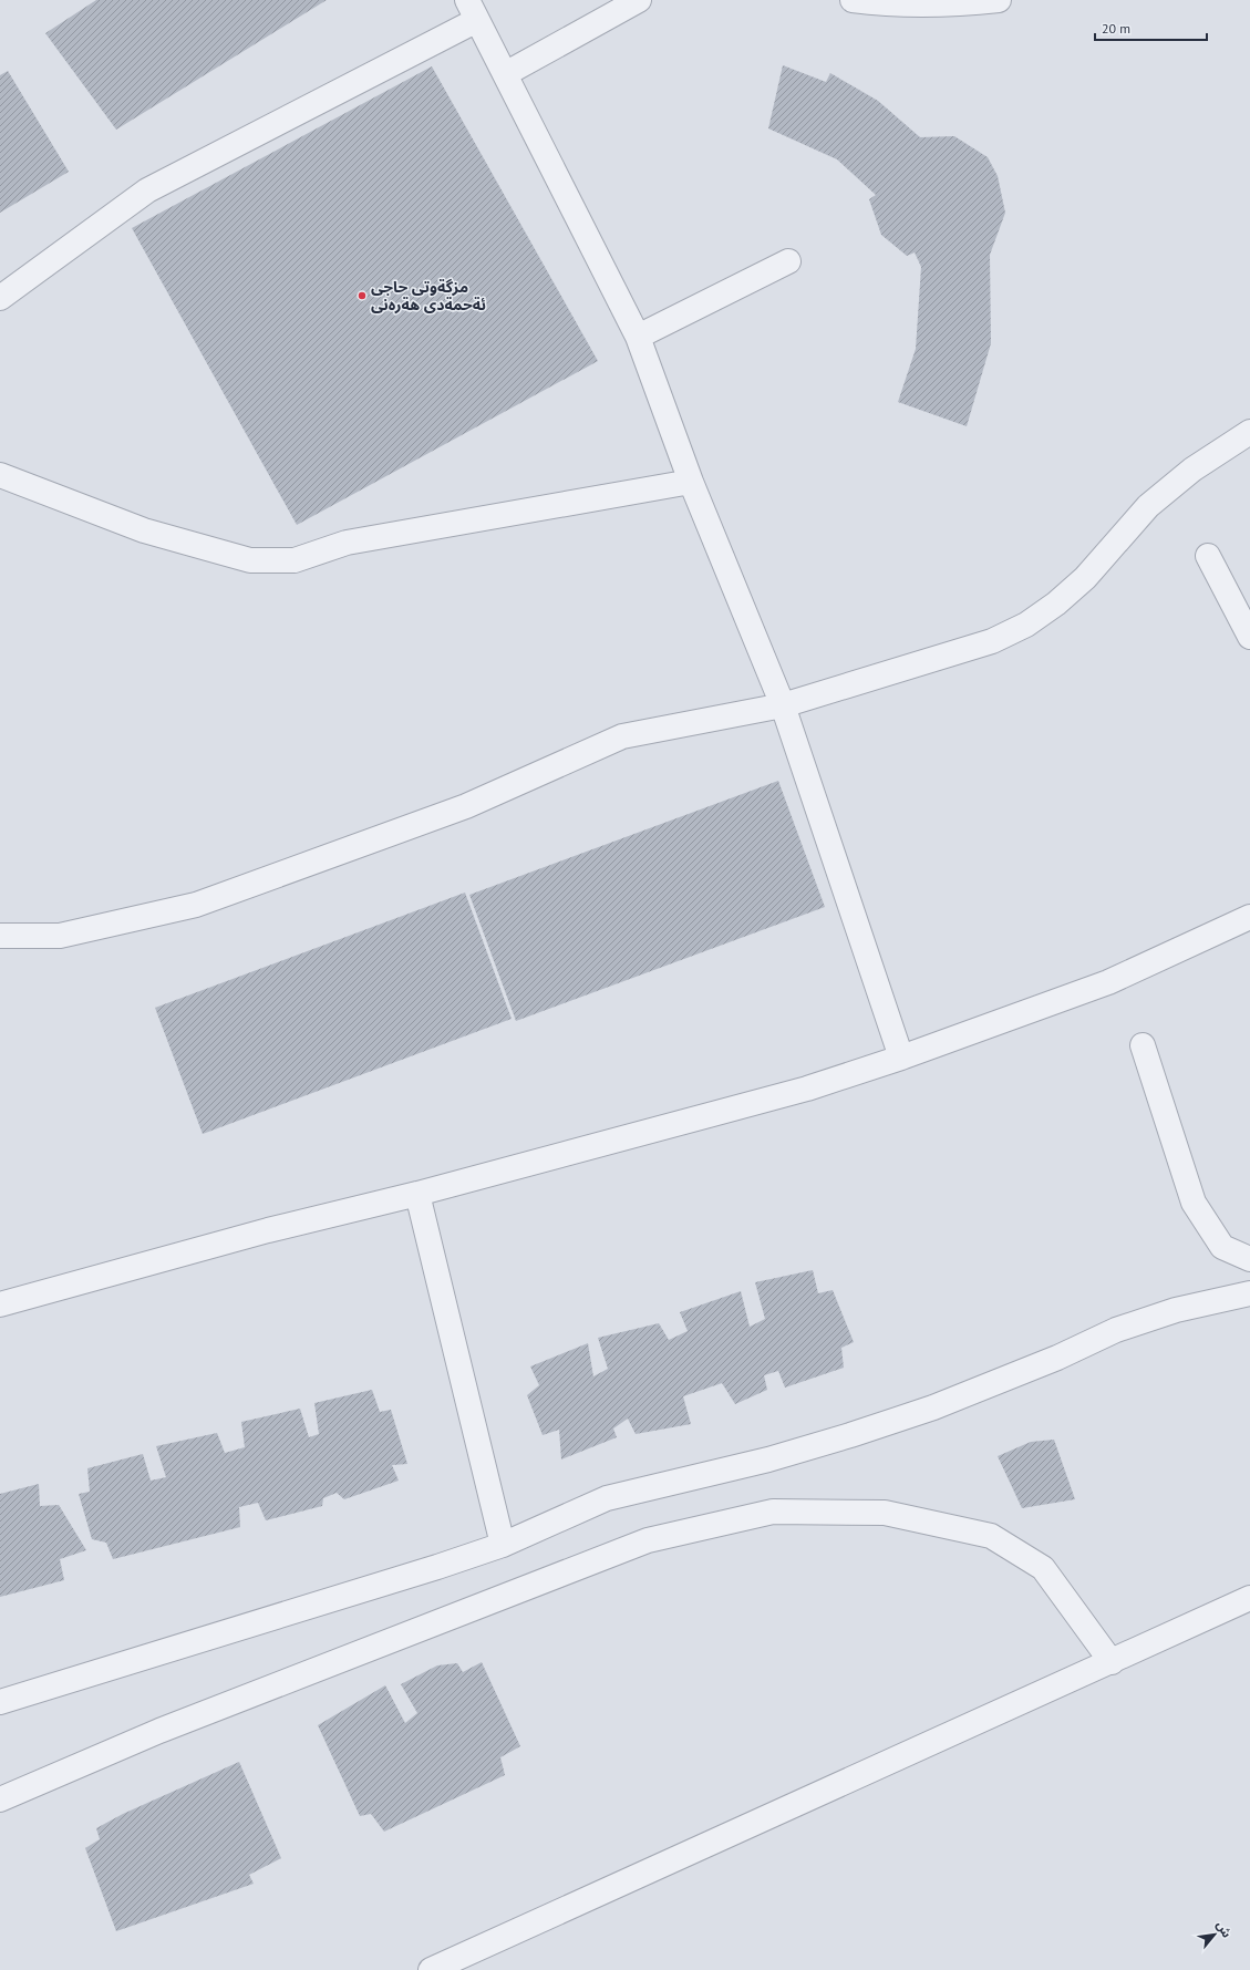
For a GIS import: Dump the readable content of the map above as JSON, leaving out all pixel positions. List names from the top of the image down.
{
  "places": ["مزگةوتی حاجی ئةحمةدی هةرەنی"],
  "scale_bar": "20 m",
  "north": "top right"
}
